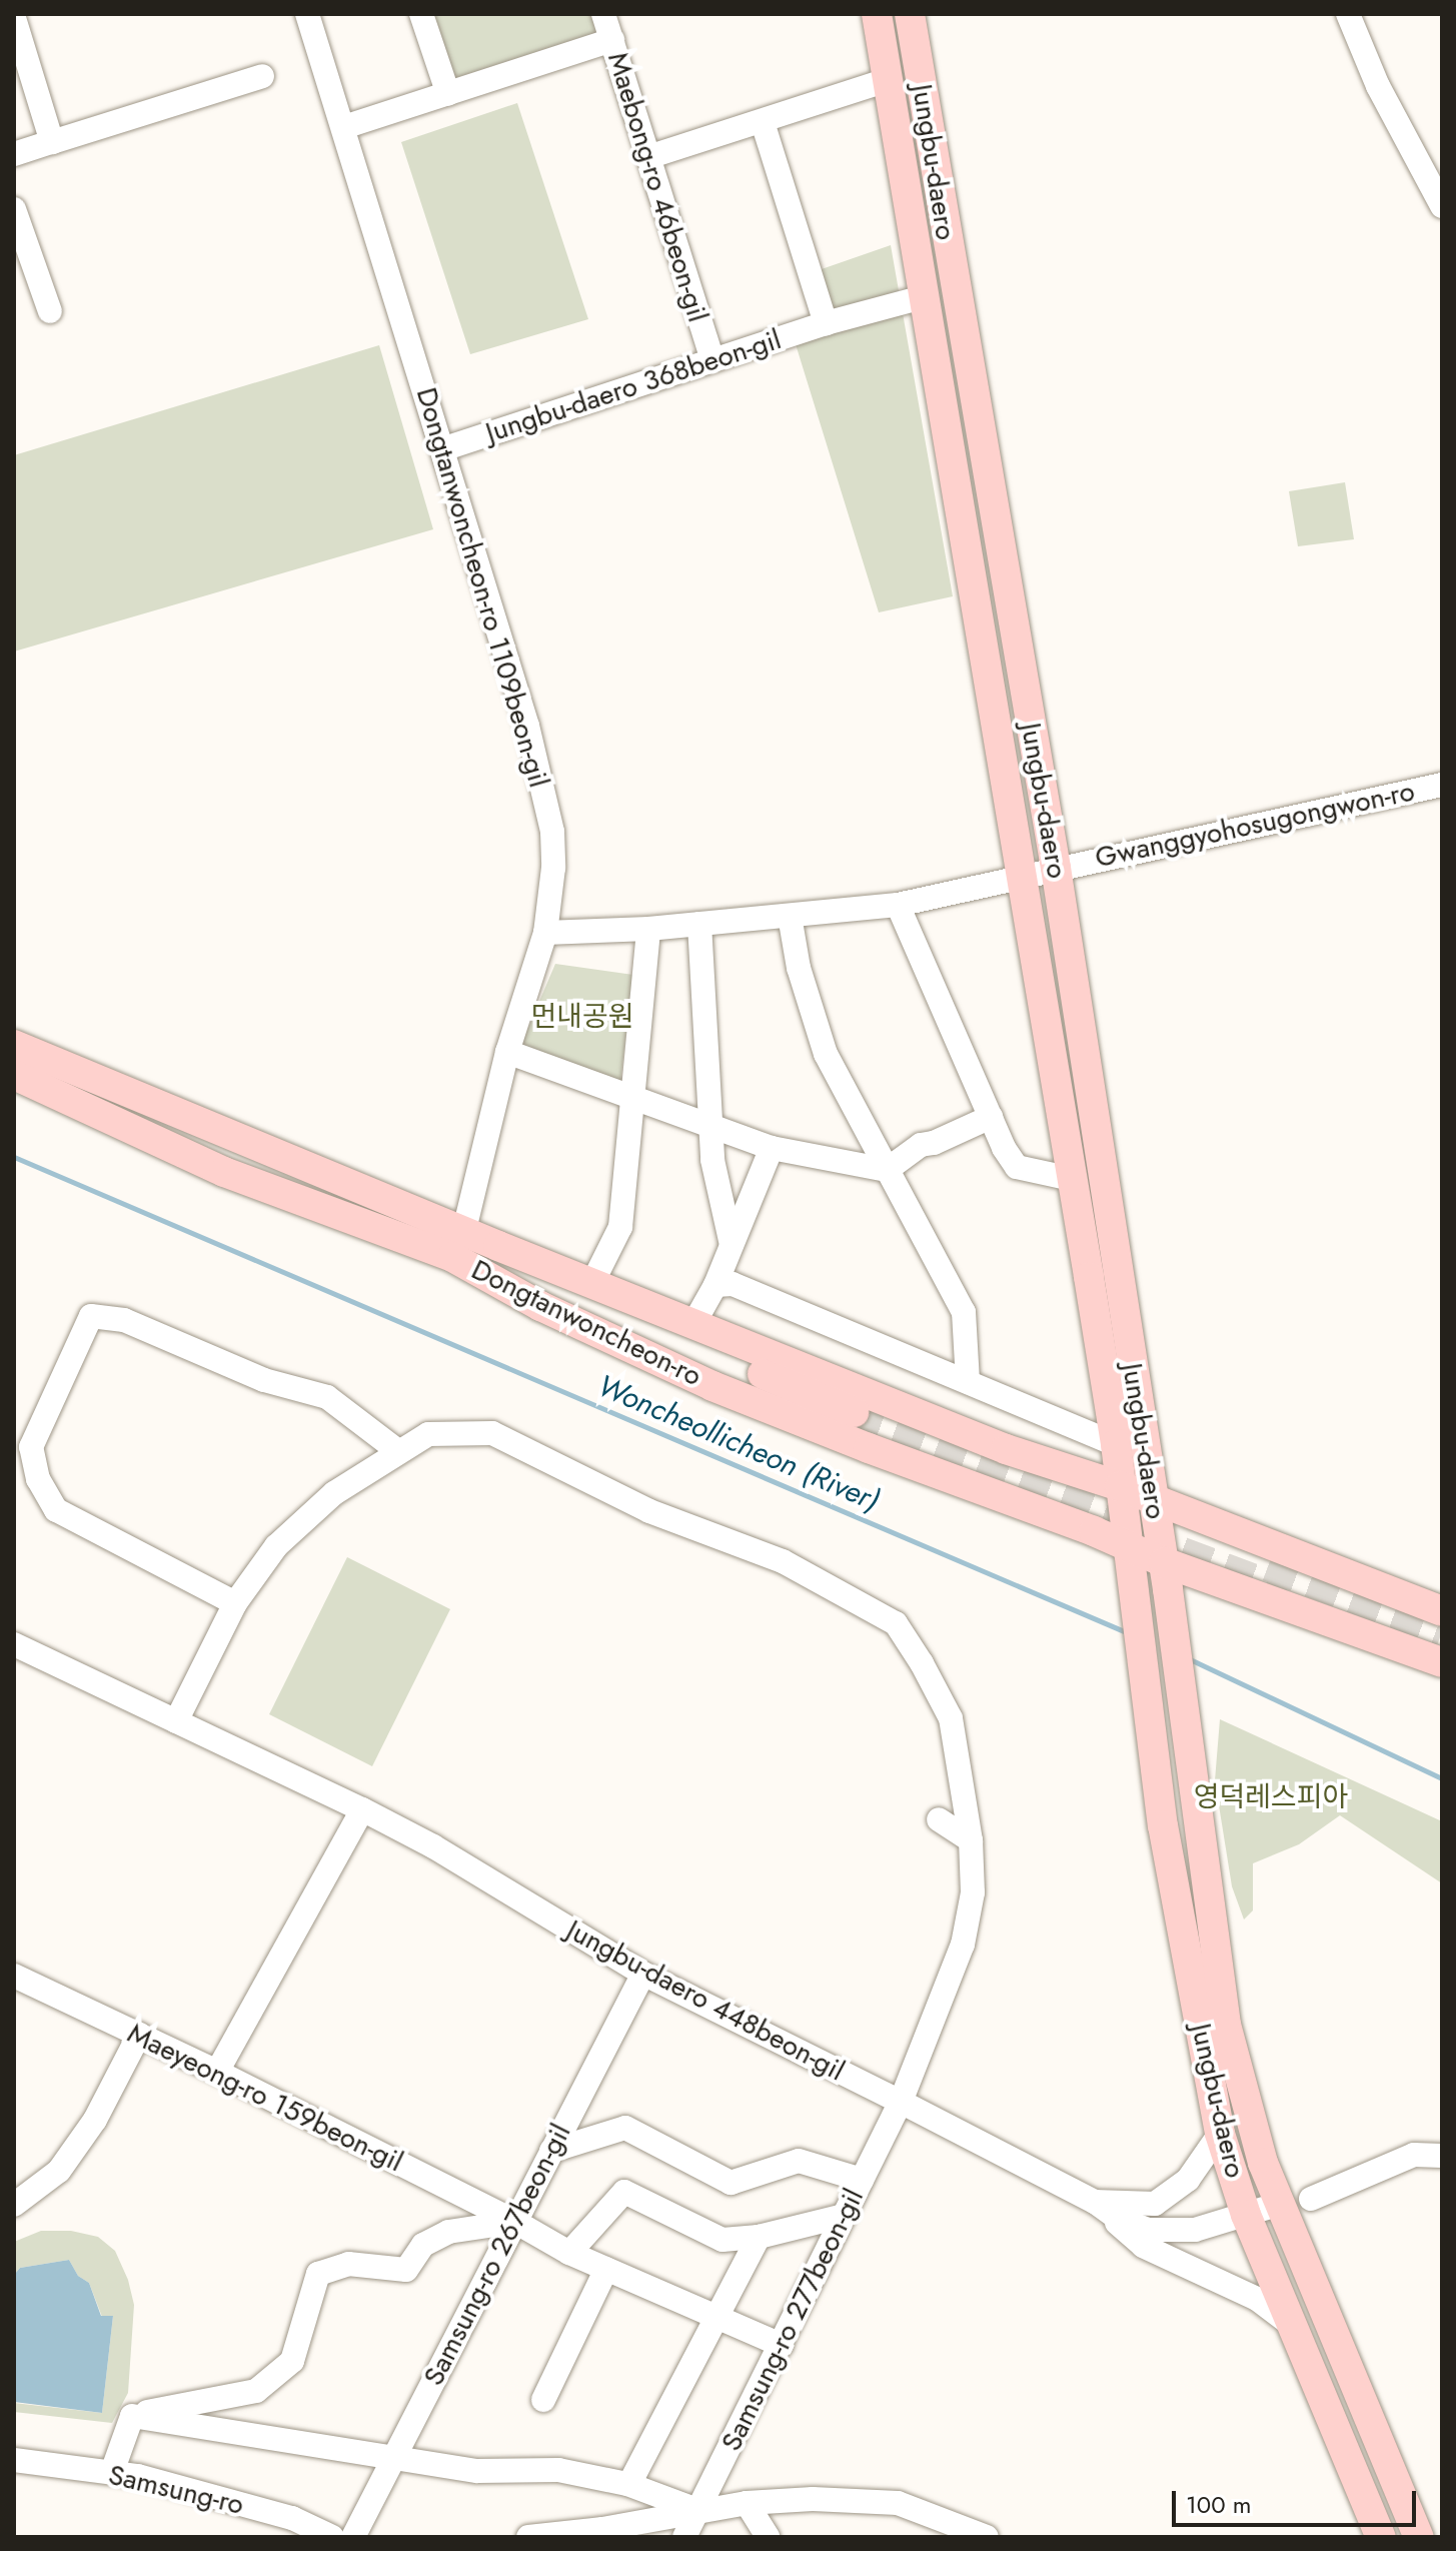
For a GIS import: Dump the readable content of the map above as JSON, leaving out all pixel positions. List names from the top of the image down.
{
  "streets": {
    "main road": ["Jungbu-daero", "Dongtanwoncheon-ro"],
    "street": [
      "Maebong-ro 46beon-gil",
      "Jungbu-daero 368beon-gil",
      "Dongtanwoncheon-ro 1109beon-gil",
      "Gwanggyohosugongwon-ro",
      "Jungbu-daero 448beon-gil",
      "Maeyeong-ro 159beon-gil",
      "Samsung-ro 267beon-gil",
      "Samsung-ro 277beon-gil",
      "Samsung-ro"
    ]
  },
  "crossings": [
    ["Jungbu-daero", "Maebong-ro 46beon-gil"],
    ["Jungbu-daero", "Jungbu-daero 368beon-gil"],
    ["Jungbu-daero", "Gwanggyohosugongwon-ro"],
    ["Jungbu-daero", "Dongtanwoncheon-ro"],
    ["Jungbu-daero", "Jungbu-daero 448beon-gil"],
    ["Maebong-ro 46beon-gil", "Jungbu-daero 368beon-gil"],
    ["Jungbu-daero 368beon-gil", "Dongtanwoncheon-ro 1109beon-gil"],
    ["Dongtanwoncheon-ro 1109beon-gil", "Gwanggyohosugongwon-ro"],
    ["Dongtanwoncheon-ro 1109beon-gil", "Dongtanwoncheon-ro"],
    ["Jungbu-daero 448beon-gil", "Samsung-ro 267beon-gil"],
    ["Jungbu-daero 448beon-gil", "Samsung-ro 277beon-gil"],
    ["Maeyeong-ro 159beon-gil", "Samsung-ro 267beon-gil"],
    ["Maeyeong-ro 159beon-gil", "Samsung-ro 277beon-gil"]
  ],
  "water": ["Woncheollicheon (River)"],
  "parks": ["먼내공원", "영덕레스피아"],
  "scale_bar": "100 m"
}
